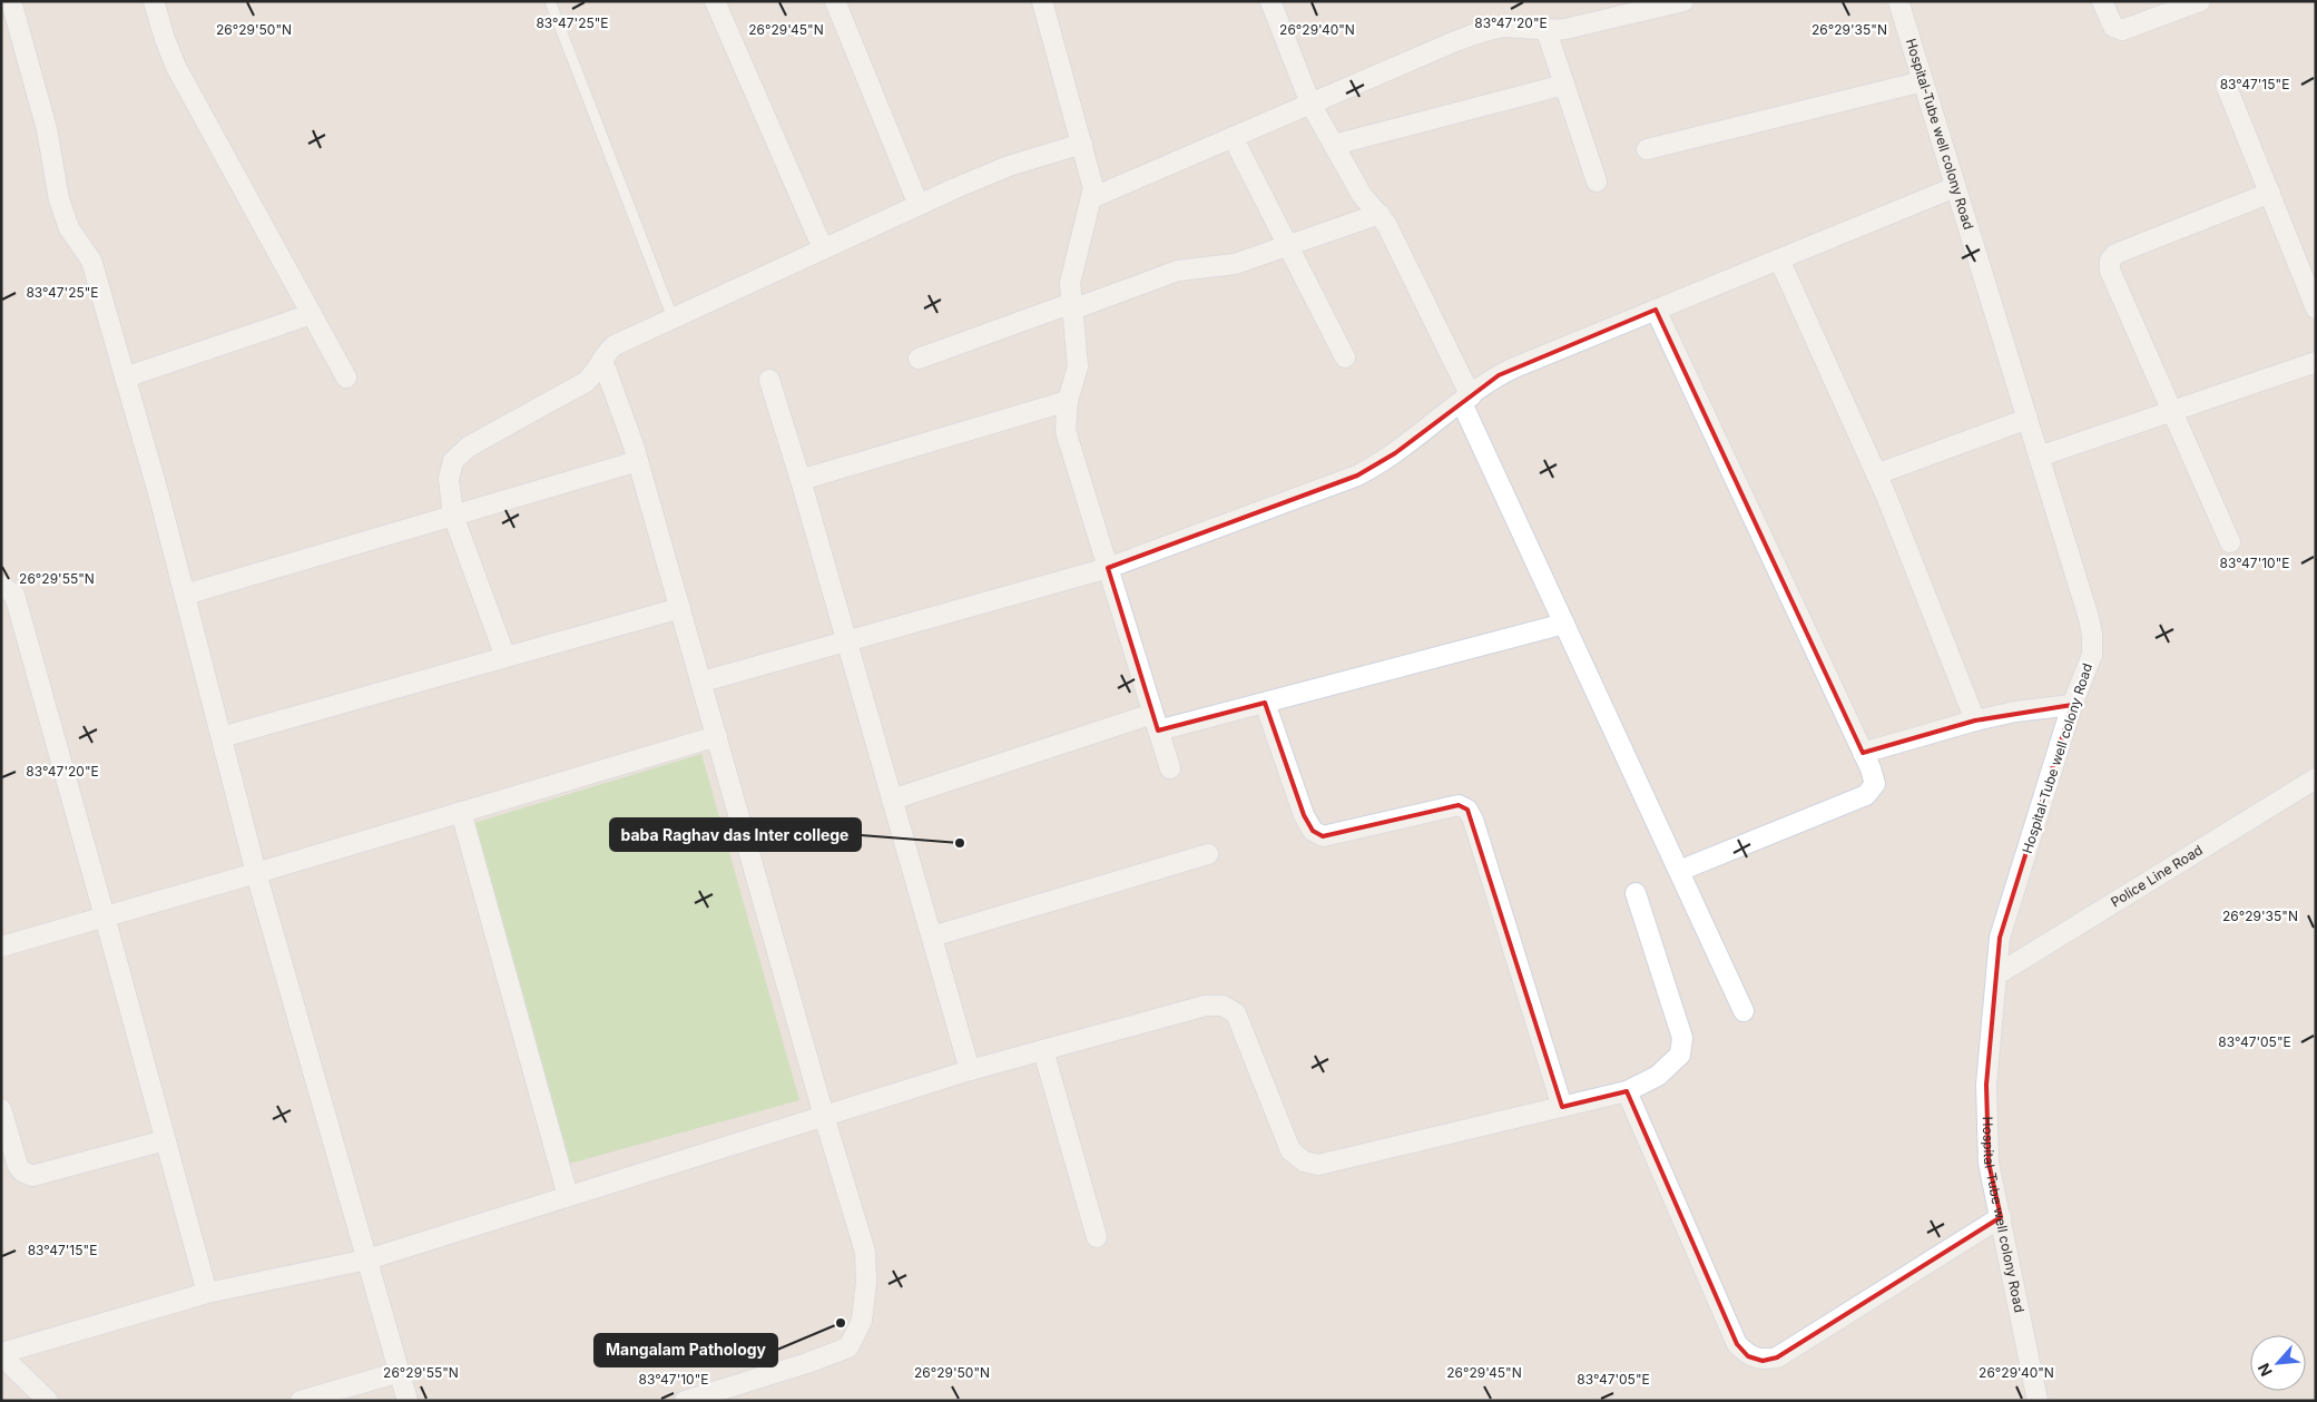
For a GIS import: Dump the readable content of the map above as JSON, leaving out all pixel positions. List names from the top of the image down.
{
  "streets": {
    "street": ["Hospital-Tube well colony Road", "Police Line Road"]
  },
  "crossings": [
    ["Hospital-Tube well colony Road", "Police Line Road"]
  ],
  "places": ["baba Raghav das Inter college", "Mangalam Pathology"],
  "north": "bottom left",
  "coordinates": [
    "83°47'25\"E",
    "83°47'20\"E",
    "26°29'50\"N",
    "26°29'45\"N",
    "26°29'40\"N",
    "26°29'35\"N",
    "83°47'15\"E",
    "83°47'10\"E",
    "26°29'55\"N",
    "83°47'05\"E"
  ]
}
